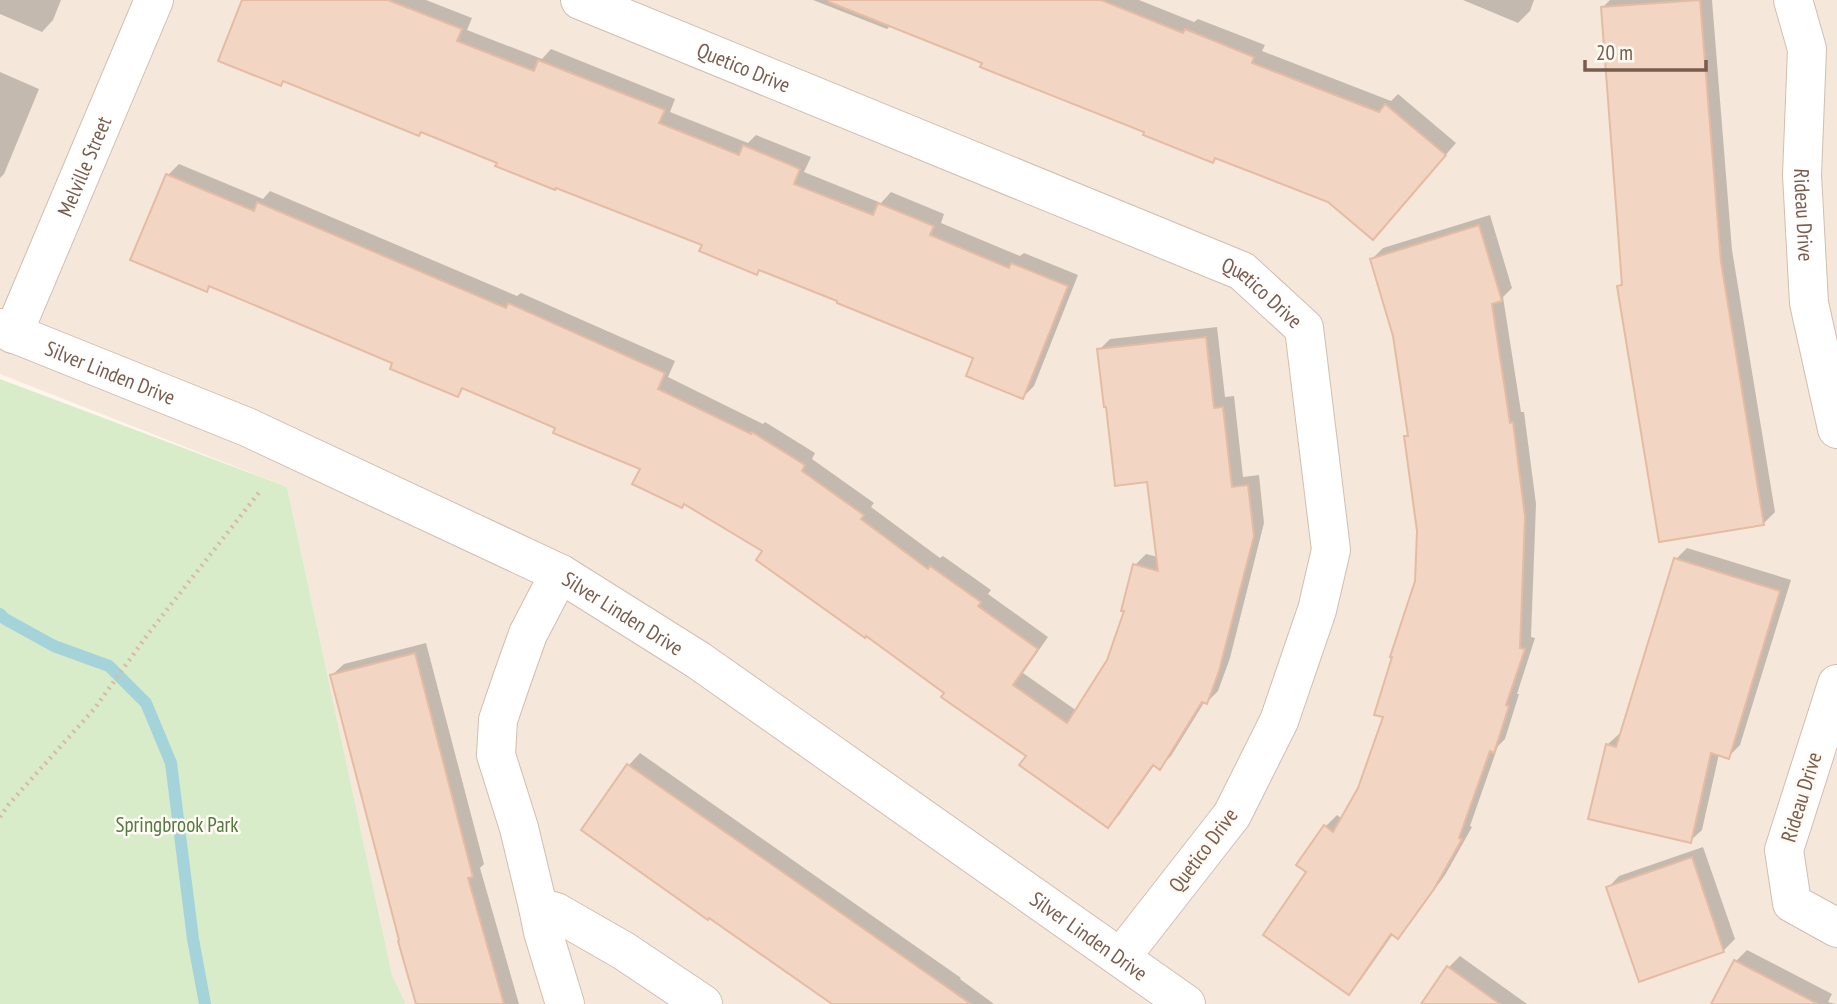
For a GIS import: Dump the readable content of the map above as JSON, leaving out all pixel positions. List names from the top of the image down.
{
  "streets": {
    "street": [
      "Quetico Drive",
      "Melville Street",
      "Rideau Drive",
      "Silver Linden Drive"
    ]
  },
  "crossings": [
    ["Quetico Drive", "Silver Linden Drive"],
    ["Melville Street", "Silver Linden Drive"]
  ],
  "parks": ["Springbrook Park"],
  "scale_bar": "20 m"
}
